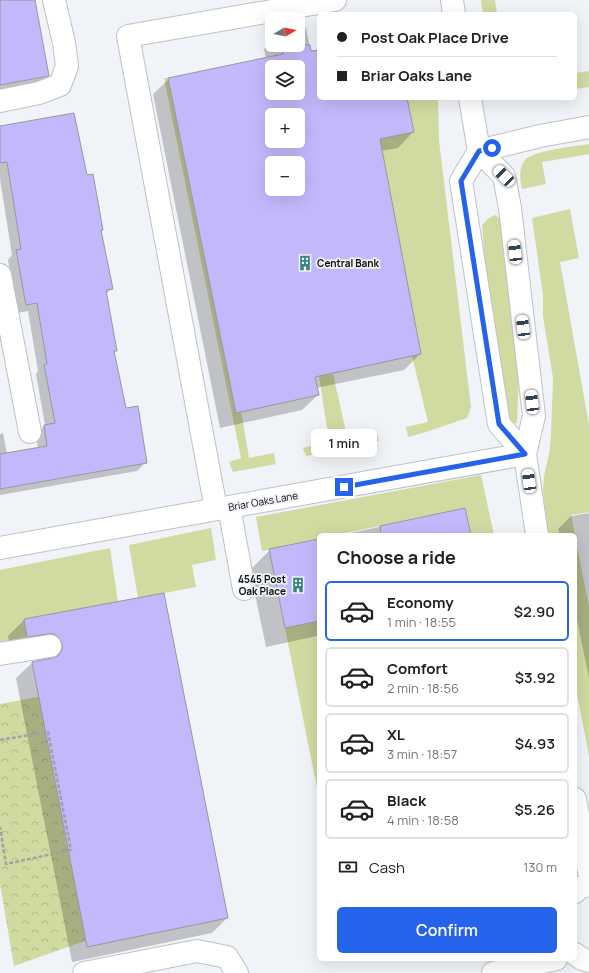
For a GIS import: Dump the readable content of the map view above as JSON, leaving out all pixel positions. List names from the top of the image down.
{
  "streets": {
    "street": ["Briar Oaks Lane"]
  },
  "places": {
    "building": ["Central Bank", "4545 Post Oak Place"]
  },
  "north": "right",
  "page": {
    "map_buttons": ["+", "−"],
    "banner": ["Post Oak Place Drive", "Briar Oaks Lane"],
    "bubble": "1 min",
    "heading": "Choose a ride",
    "list": [
      {
        "name": "Economy",
        "note": "1 min · 18:55",
        "value": "$2.90"
      },
      {
        "name": "Comfort",
        "note": "2 min · 18:56",
        "value": "$3.92"
      },
      {
        "name": "XL",
        "note": "3 min · 18:57",
        "value": "$4.93"
      },
      {
        "name": "Black",
        "note": "4 min · 18:58",
        "value": "$5.26"
      }
    ],
    "pay": ["Cash", "130 m"],
    "buttons": "Confirm"
  }
}
